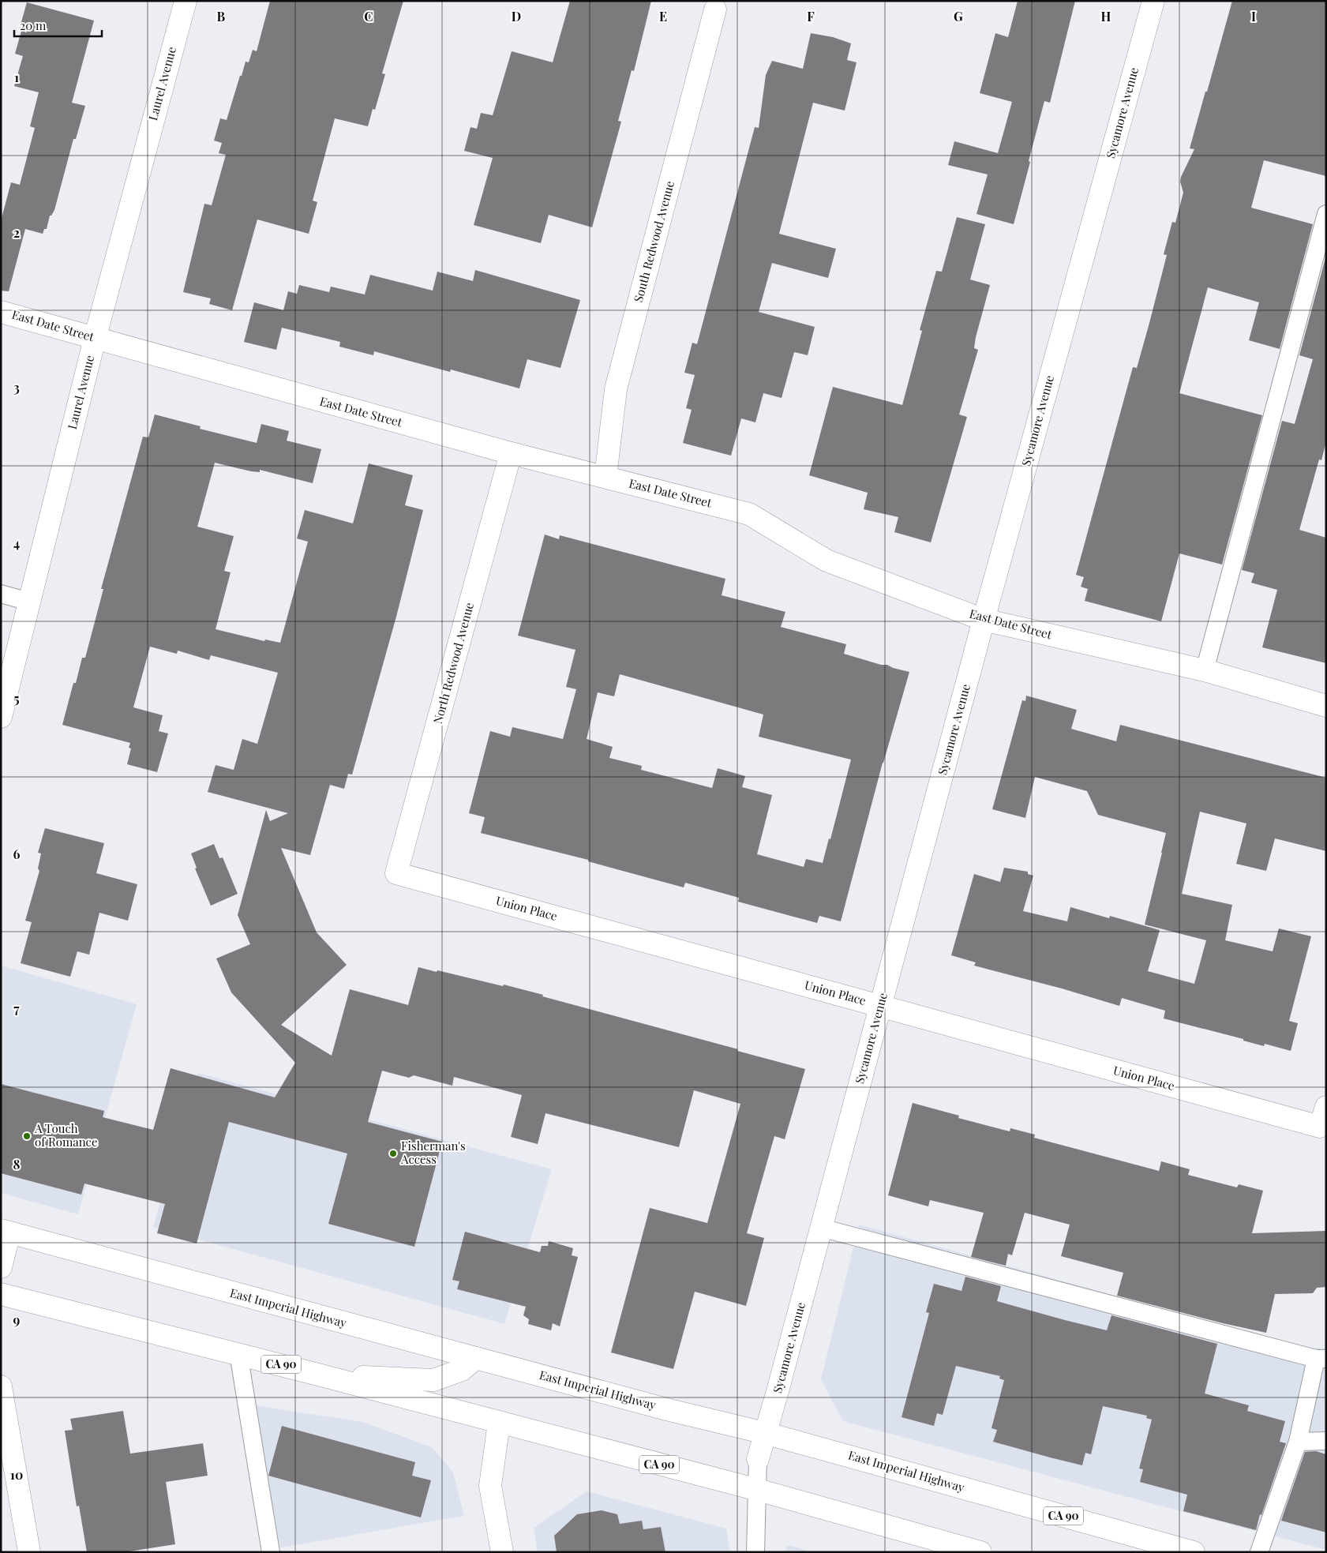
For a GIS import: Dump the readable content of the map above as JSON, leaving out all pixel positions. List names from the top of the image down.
{
  "streets": {
    "street": [
      "Laurel Avenue",
      "Sycamore Avenue",
      "South Redwood Avenue",
      "East Date Street",
      "North Redwood Avenue",
      "Union Place",
      "East Imperial Highway",
      "CA 90"
    ]
  },
  "crossings": [
    ["Laurel Avenue", "East Date Street"],
    ["Sycamore Avenue", "East Date Street"],
    ["Sycamore Avenue", "Union Place"],
    ["Sycamore Avenue", "East Imperial Highway"],
    ["South Redwood Avenue", "East Date Street"],
    ["East Date Street", "North Redwood Avenue"],
    ["North Redwood Avenue", "Union Place"]
  ],
  "places": ["A Touch of Romance", "Fisherman's Access"],
  "scale_bar": "20 m",
  "grid": {
    "columns": [
      "B",
      "C",
      "D",
      "E",
      "F",
      "G",
      "H",
      "I"
    ],
    "rows": [
      "1",
      "2",
      "3",
      "4",
      "5",
      "6",
      "7",
      "8",
      "9",
      "10"
    ]
  }
}
